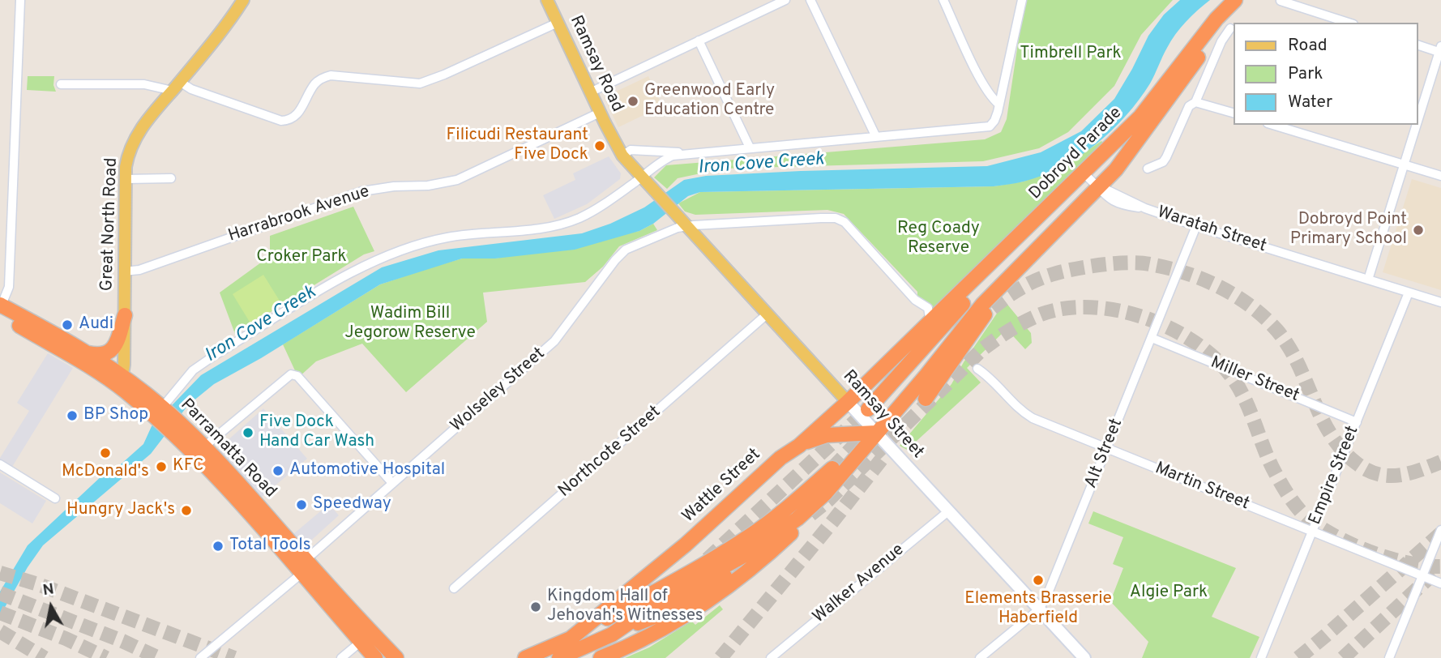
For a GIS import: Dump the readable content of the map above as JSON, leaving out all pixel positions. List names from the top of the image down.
{
  "streets": {
    "highway": ["Dobroyd Parade", "Parramatta Road", "Wattle Street"],
    "main road": ["Ramsay Road", "Great North Road", "Ramsay Street"],
    "street": [
      "Harrabrook Avenue",
      "Waratah Street",
      "Miller Street",
      "Wolseley Street",
      "Northcote Street",
      "Alt Street",
      "Empire Street",
      "Martin Street",
      "Walker Avenue"
    ]
  },
  "crossings": [
    ["Ramsay Road", "Harrabrook Avenue"],
    ["Ramsay Road", "Ramsay Street"],
    ["Dobroyd Parade", "Waratah Street"],
    ["Dobroyd Parade", "Ramsay Street"],
    ["Dobroyd Parade", "Wattle Street"],
    ["Harrabrook Avenue", "Great North Road"],
    ["Great North Road", "Parramatta Road"],
    ["Waratah Street", "Alt Street"],
    ["Waratah Street", "Empire Street"],
    ["Miller Street", "Alt Street"],
    ["Miller Street", "Empire Street"],
    ["Wolseley Street", "Ramsay Street"],
    ["Wolseley Street", "Parramatta Road"],
    ["Ramsay Street", "Northcote Street"],
    ["Ramsay Street", "Alt Street"],
    ["Ramsay Street", "Wattle Street"],
    ["Ramsay Street", "Walker Avenue"],
    ["Alt Street", "Martin Street"],
    ["Empire Street", "Martin Street"]
  ],
  "water": ["Iron Cove Creek"],
  "parks": [
    "Timbrell Park",
    "Reg Coady Reserve",
    "Croker Park",
    "Wadim Bill Jegorow Reserve",
    "Algie Park"
  ],
  "places": [
    "Greenwood Early Education Centre",
    "Filicudi Restaurant Five Dock",
    "Dobroyd Point Primary School",
    "Audi",
    "BP Shop",
    "Five Dock Hand Car Wash",
    "McDonald's",
    "KFC",
    "Automotive Hospital",
    "Speedway",
    "Hungry Jack's",
    "Total Tools",
    "Elements Brasserie Haberfield",
    "Kingdom Hall of Jehovah's Witnesses"
  ],
  "legend": ["Road", "Park", "Water"],
  "north": "top"
}
